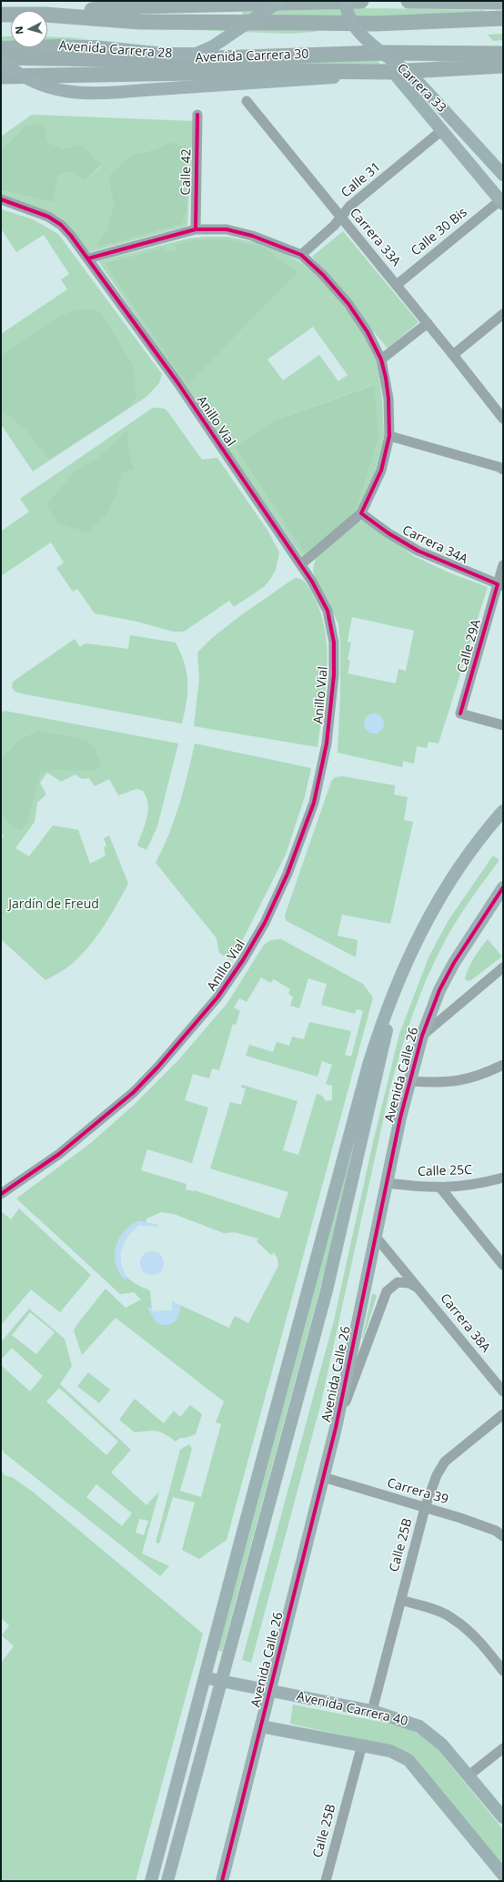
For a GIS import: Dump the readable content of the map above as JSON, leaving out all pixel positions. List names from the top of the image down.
{
  "streets": {
    "highway": ["Avenida Carrera 30"],
    "main road": [
      "Avenida Carrera 28",
      "Carrera 33",
      "Avenida Calle 26",
      "Avenida Carrera 40"
    ],
    "street": [
      "Calle 42",
      "Calle 31",
      "Calle 30 Bis",
      "Carrera 33A",
      "Anillo Vial",
      "Carrera 34A",
      "Calle 29A",
      "Calle 25C",
      "Carrera 38A",
      "Carrera 39",
      "Calle 25B"
    ]
  },
  "crossings": [
    ["Avenida Carrera 30", "Carrera 33"],
    ["Carrera 33", "Calle 31"],
    ["Carrera 33", "Calle 30 Bis"],
    ["Calle 31", "Carrera 33A"],
    ["Calle 30 Bis", "Carrera 33A"],
    ["Carrera 34A", "Calle 29A"],
    ["Avenida Calle 26", "Calle 25C"],
    ["Avenida Calle 26", "Carrera 38A"],
    ["Avenida Calle 26", "Carrera 39"],
    ["Avenida Calle 26", "Avenida Carrera 40"],
    ["Carrera 39", "Calle 25B"],
    ["Calle 25B", "Avenida Carrera 40"]
  ],
  "parks": ["Jardín de Freud"],
  "north": "left"
}
